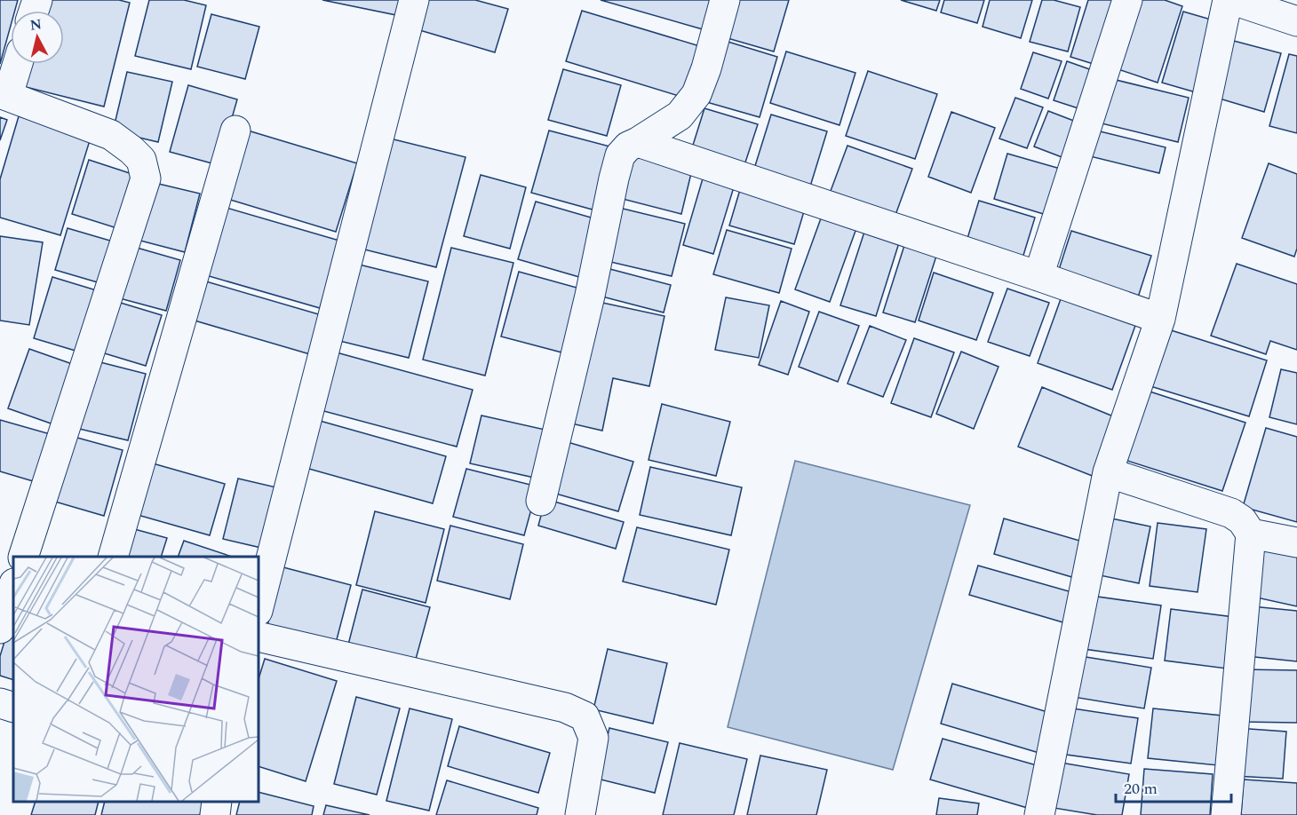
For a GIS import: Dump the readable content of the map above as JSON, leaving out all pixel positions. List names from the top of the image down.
{
  "scale_bar": "20 m",
  "north": "top"
}
